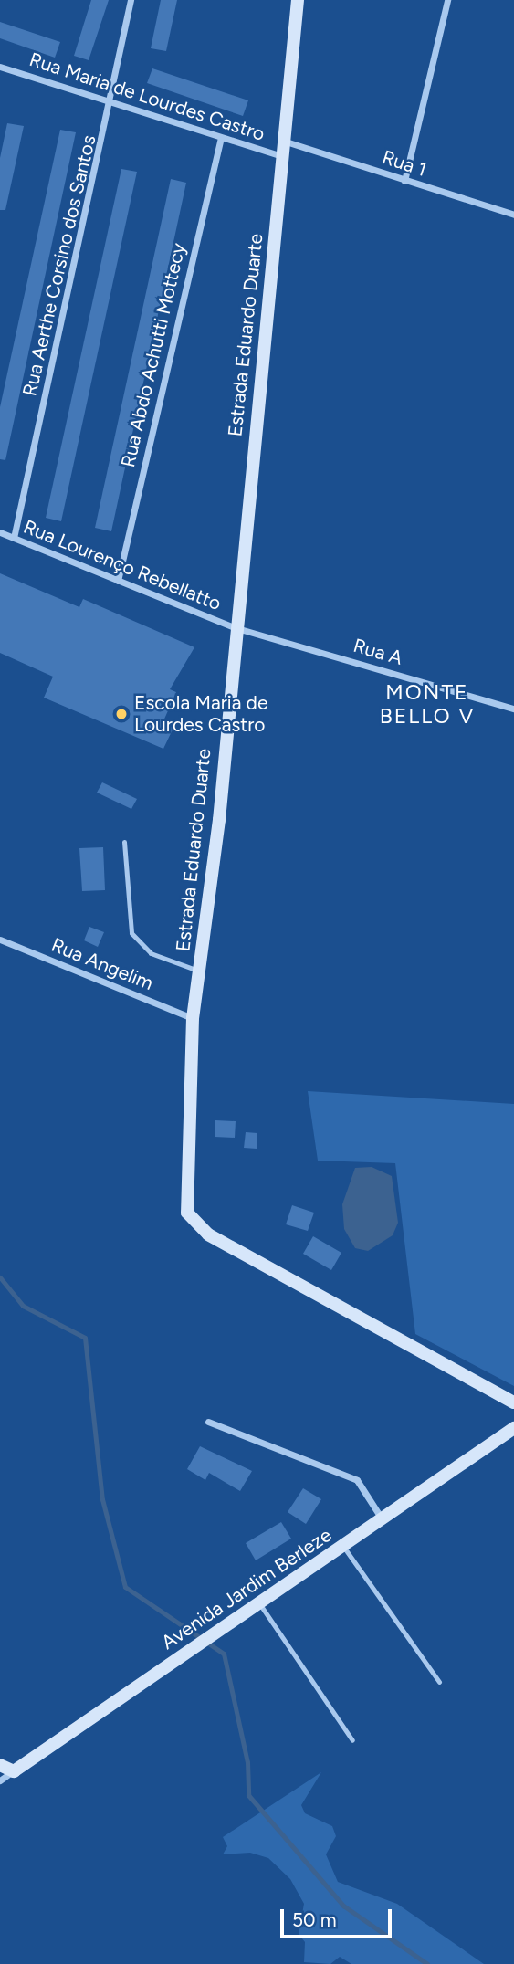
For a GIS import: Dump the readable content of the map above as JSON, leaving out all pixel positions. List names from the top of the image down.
{
  "streets": {
    "street": [
      "Rua Maria de Lourdes Castro",
      "Rua 1",
      "Rua Aerthe Corsino dos Santos",
      "Estrada Eduardo Duarte",
      "Rua Abdo Achutti Mottecy",
      "Rua Lourenço Rebellatto",
      "Rua A",
      "Rua Angelim",
      "Avenida Jardim Berleze"
    ]
  },
  "crossings": [
    ["Rua Maria de Lourdes Castro", "Rua Aerthe Corsino dos Santos"],
    ["Rua Maria de Lourdes Castro", "Estrada Eduardo Duarte"],
    ["Rua Maria de Lourdes Castro", "Rua Abdo Achutti Mottecy"],
    ["Rua 1", "Estrada Eduardo Duarte"],
    ["Rua Aerthe Corsino dos Santos", "Rua Lourenço Rebellatto"],
    ["Estrada Eduardo Duarte", "Rua Lourenço Rebellatto"],
    ["Estrada Eduardo Duarte", "Rua A"],
    ["Estrada Eduardo Duarte", "Rua Angelim"],
    ["Rua Abdo Achutti Mottecy", "Rua Lourenço Rebellatto"],
    ["Rua Lourenço Rebellatto", "Rua A"]
  ],
  "districts": ["MONTE BELLO V"],
  "places": ["Escola Maria de Lourdes Castro"],
  "scale_bar": "50 m"
}
